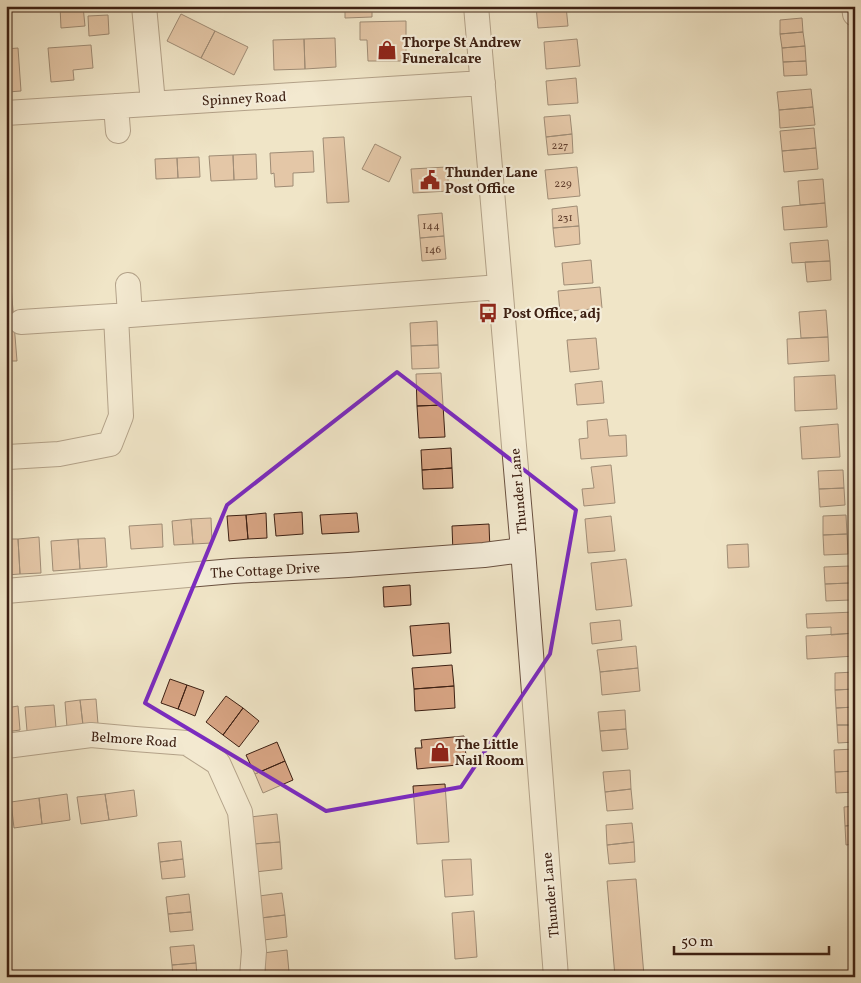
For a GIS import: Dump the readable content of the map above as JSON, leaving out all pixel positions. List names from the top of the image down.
{
  "streets": {
    "street": [
      "Spinney Road",
      "Thunder Lane",
      "The Cottage Drive",
      "Belmore Road"
    ]
  },
  "crossings": [
    ["Spinney Road", "Thunder Lane"],
    ["Thunder Lane", "The Cottage Drive"]
  ],
  "places": {
    "shop": ["Thorpe St Andrew Funeralcare", "The Little Nail Room"],
    "public building": ["Thunder Lane Post Office"],
    "bus stop": ["Post Office, adj"]
  },
  "house_numbers": [
    "227",
    "229",
    "231",
    "144",
    "146"
  ],
  "scale_bar": "50 m"
}
